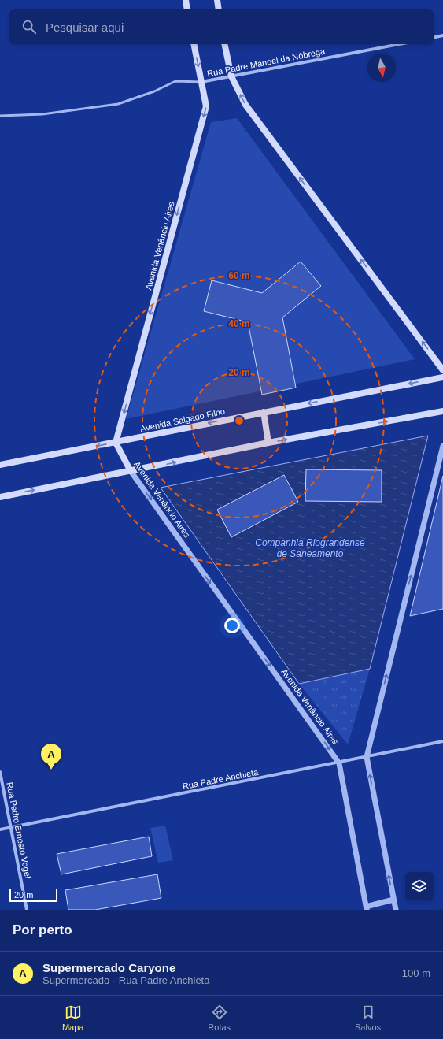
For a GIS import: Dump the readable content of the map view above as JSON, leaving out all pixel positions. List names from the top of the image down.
{
  "streets": {
    "main road": ["Avenida Venâncio Aires", "Avenida Salgado Filho"],
    "street": ["Rua Padre Manoel da Nóbrega", "Rua Padre Anchieta", "Rua Pedro Ernesto Vogel"]
  },
  "crossings": [
    ["Rua Padre Manoel da Nóbrega", "Avenida Venâncio Aires"],
    ["Avenida Venâncio Aires", "Avenida Salgado Filho"],
    ["Avenida Venâncio Aires", "Rua Padre Anchieta"],
    ["Rua Padre Anchieta", "Rua Pedro Ernesto Vogel"]
  ],
  "one_way": ["Avenida Venâncio Aires"],
  "water": ["Companhia Riograndense de Saneamento"],
  "scale_bar": "20 m",
  "north": "bottom",
  "page": {
    "search": "Pesquisar aqui",
    "pins": "A",
    "scale": "20 m",
    "heading": "Por perto",
    "list": [
      {
        "mark": "A",
        "name": "Supermercado Caryone",
        "note": "Supermercado · Rua Padre Anchieta",
        "value": "100 m"
      }
    ],
    "nav": ["Mapa", "Rotas", "Salvos"]
  },
  "rings": ["60 m", "40 m", "20 m"]
}
